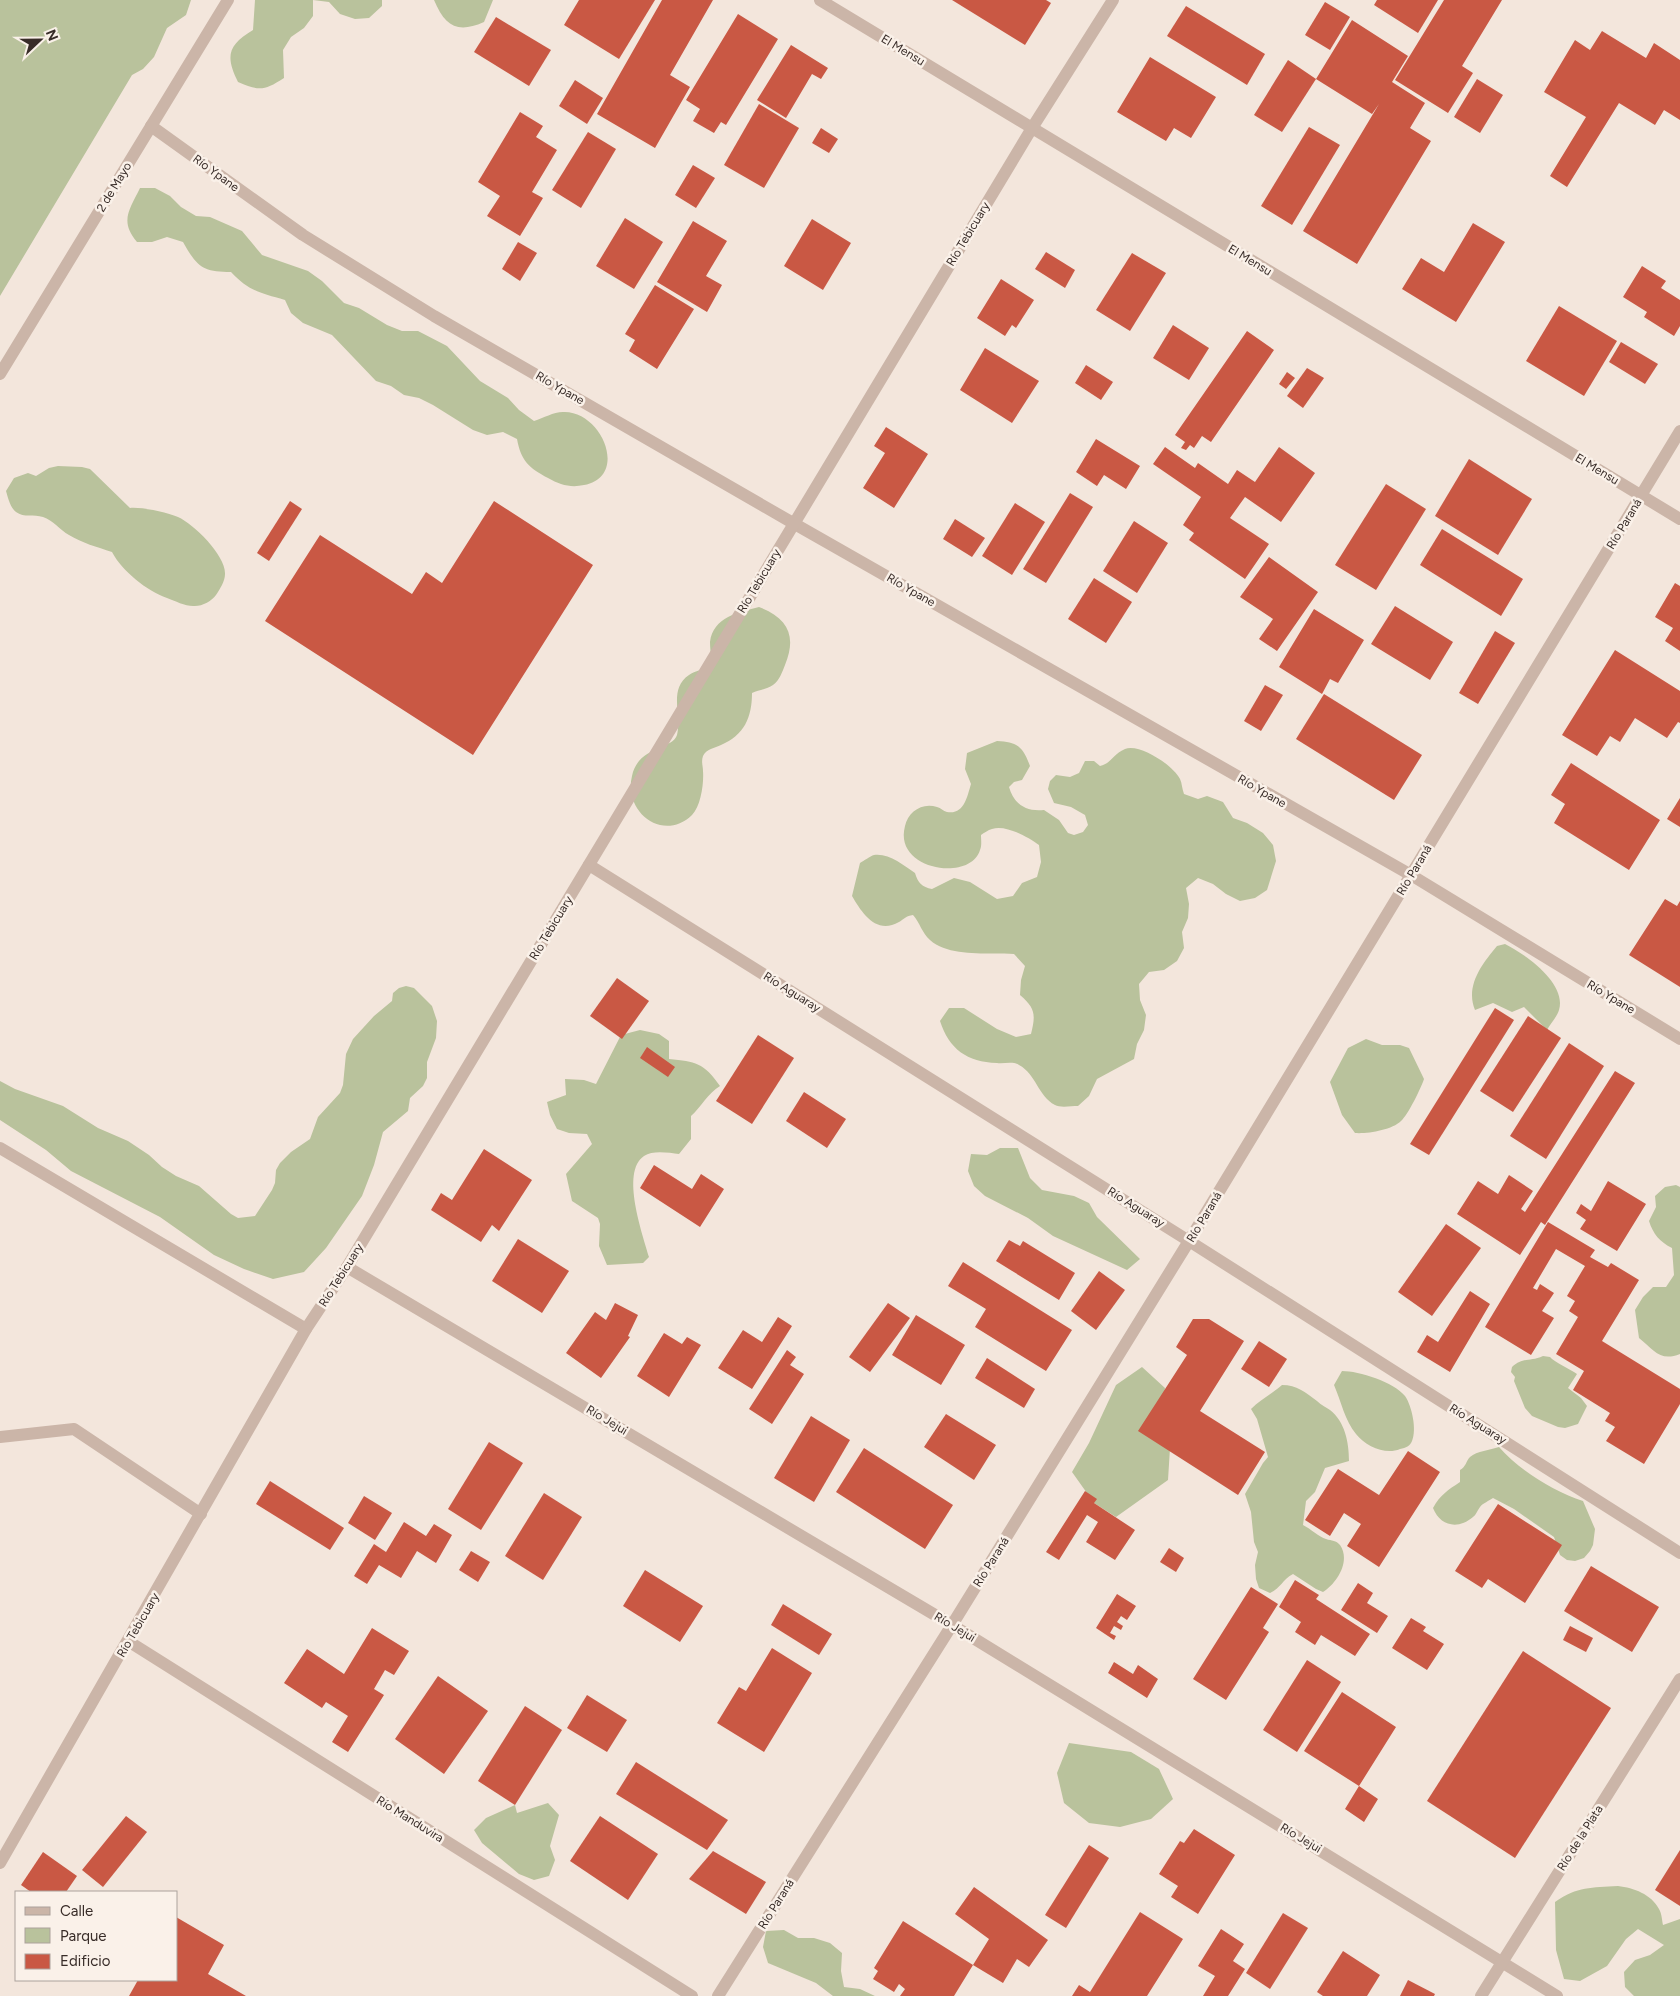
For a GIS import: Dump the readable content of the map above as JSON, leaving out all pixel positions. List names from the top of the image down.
{
  "streets": {
    "street": [
      "El Mensu",
      "Río Ypane",
      "2 de Mayo",
      "Río Tebicuary",
      "Río Paraná",
      "Río Aguaray",
      "Río Jejui",
      "Río Manduvira",
      "Río de la Plata"
    ]
  },
  "crossings": [
    ["El Mensu", "Río Tebicuary"],
    ["El Mensu", "Río Paraná"],
    ["Río Ypane", "2 de Mayo"],
    ["Río Ypane", "Río Tebicuary"],
    ["Río Ypane", "Río Paraná"],
    ["Río Tebicuary", "Río Aguaray"],
    ["Río Tebicuary", "Río Jejui"],
    ["Río Tebicuary", "Río Manduvira"],
    ["Río Paraná", "Río Aguaray"],
    ["Río Paraná", "Río Jejui"],
    ["Río Jejui", "Río de la Plata"]
  ],
  "legend": ["Calle", "Parque", "Edificio"],
  "north": "right"
}
